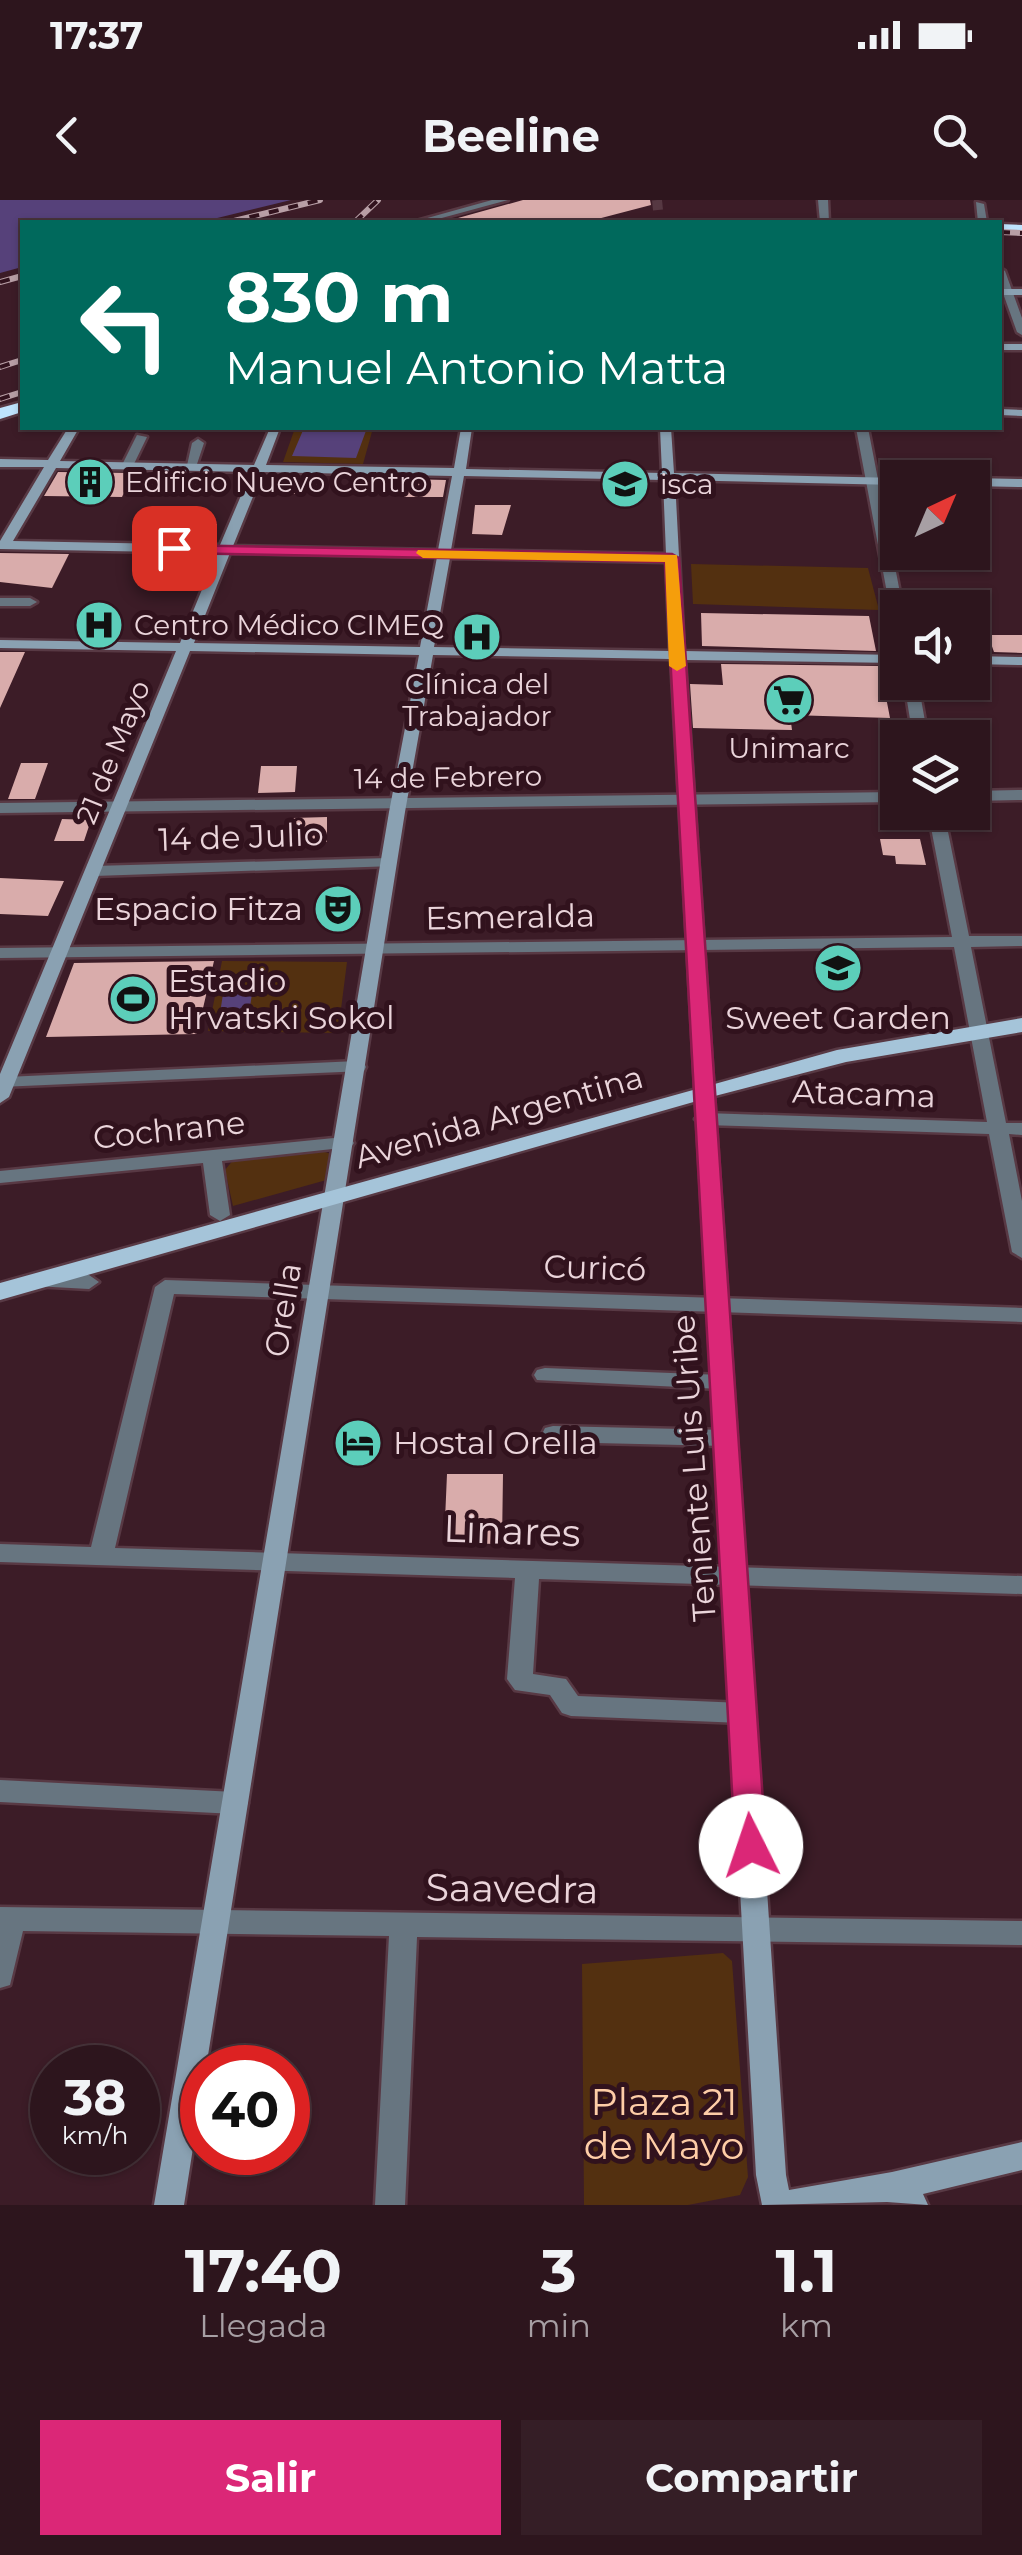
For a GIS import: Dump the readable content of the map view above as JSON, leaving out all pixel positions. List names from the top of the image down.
{
  "streets": {
    "main road": ["Avenida Argentina"],
    "street": [
      "21 de Mayo",
      "14 de Febrero",
      "14 de Julio",
      "Esmeralda",
      "Atacama",
      "Cochrane",
      "Curicó",
      "Orella",
      "Teniente Luis Uribe",
      "Linares",
      "Saavedra"
    ]
  },
  "crossings": [
    ["21 de Mayo", "14 de Febrero"],
    ["21 de Mayo", "14 de Julio"],
    ["21 de Mayo", "Esmeralda"],
    ["14 de Febrero", "Orella"],
    ["14 de Febrero", "Teniente Luis Uribe"],
    ["14 de Julio", "Orella"],
    ["Esmeralda", "Orella"],
    ["Esmeralda", "Teniente Luis Uribe"],
    ["Atacama", "Teniente Luis Uribe"],
    ["Avenida Argentina", "Orella"],
    ["Avenida Argentina", "Teniente Luis Uribe"],
    ["Cochrane", "Orella"],
    ["Curicó", "Orella"],
    ["Curicó", "Teniente Luis Uribe"],
    ["Curicó", "Linares"],
    ["Orella", "Linares"],
    ["Orella", "Saavedra"],
    ["Teniente Luis Uribe", "Linares"],
    ["Teniente Luis Uribe", "Saavedra"]
  ],
  "parks": ["Plaza 21 de Mayo"],
  "places": {
    "building": ["Edificio Nuevo Centro"],
    "school or university": ["isca", "Sweet Garden"],
    "hospital": ["Centro Médico CIMEQ", "Clínica del Trabajador"],
    "supermarket": ["Unimarc"],
    "theatre": ["Espacio Fitza"],
    "sports": ["Estadio Hrvatski Sokol"],
    "hotel": ["Hostal Orella"]
  },
  "north": "top right",
  "page": {
    "status": "17:37",
    "header": "Beeline",
    "turn": ["830 m", "Manuel Antonio Matta"],
    "speed": "38 km/h",
    "limit": "40",
    "eta": [
      "17:40",
      "Llegada",
      "3",
      "min",
      "1.1",
      "km"
    ],
    "buttons": ["Salir", "Compartir"]
  }
}
